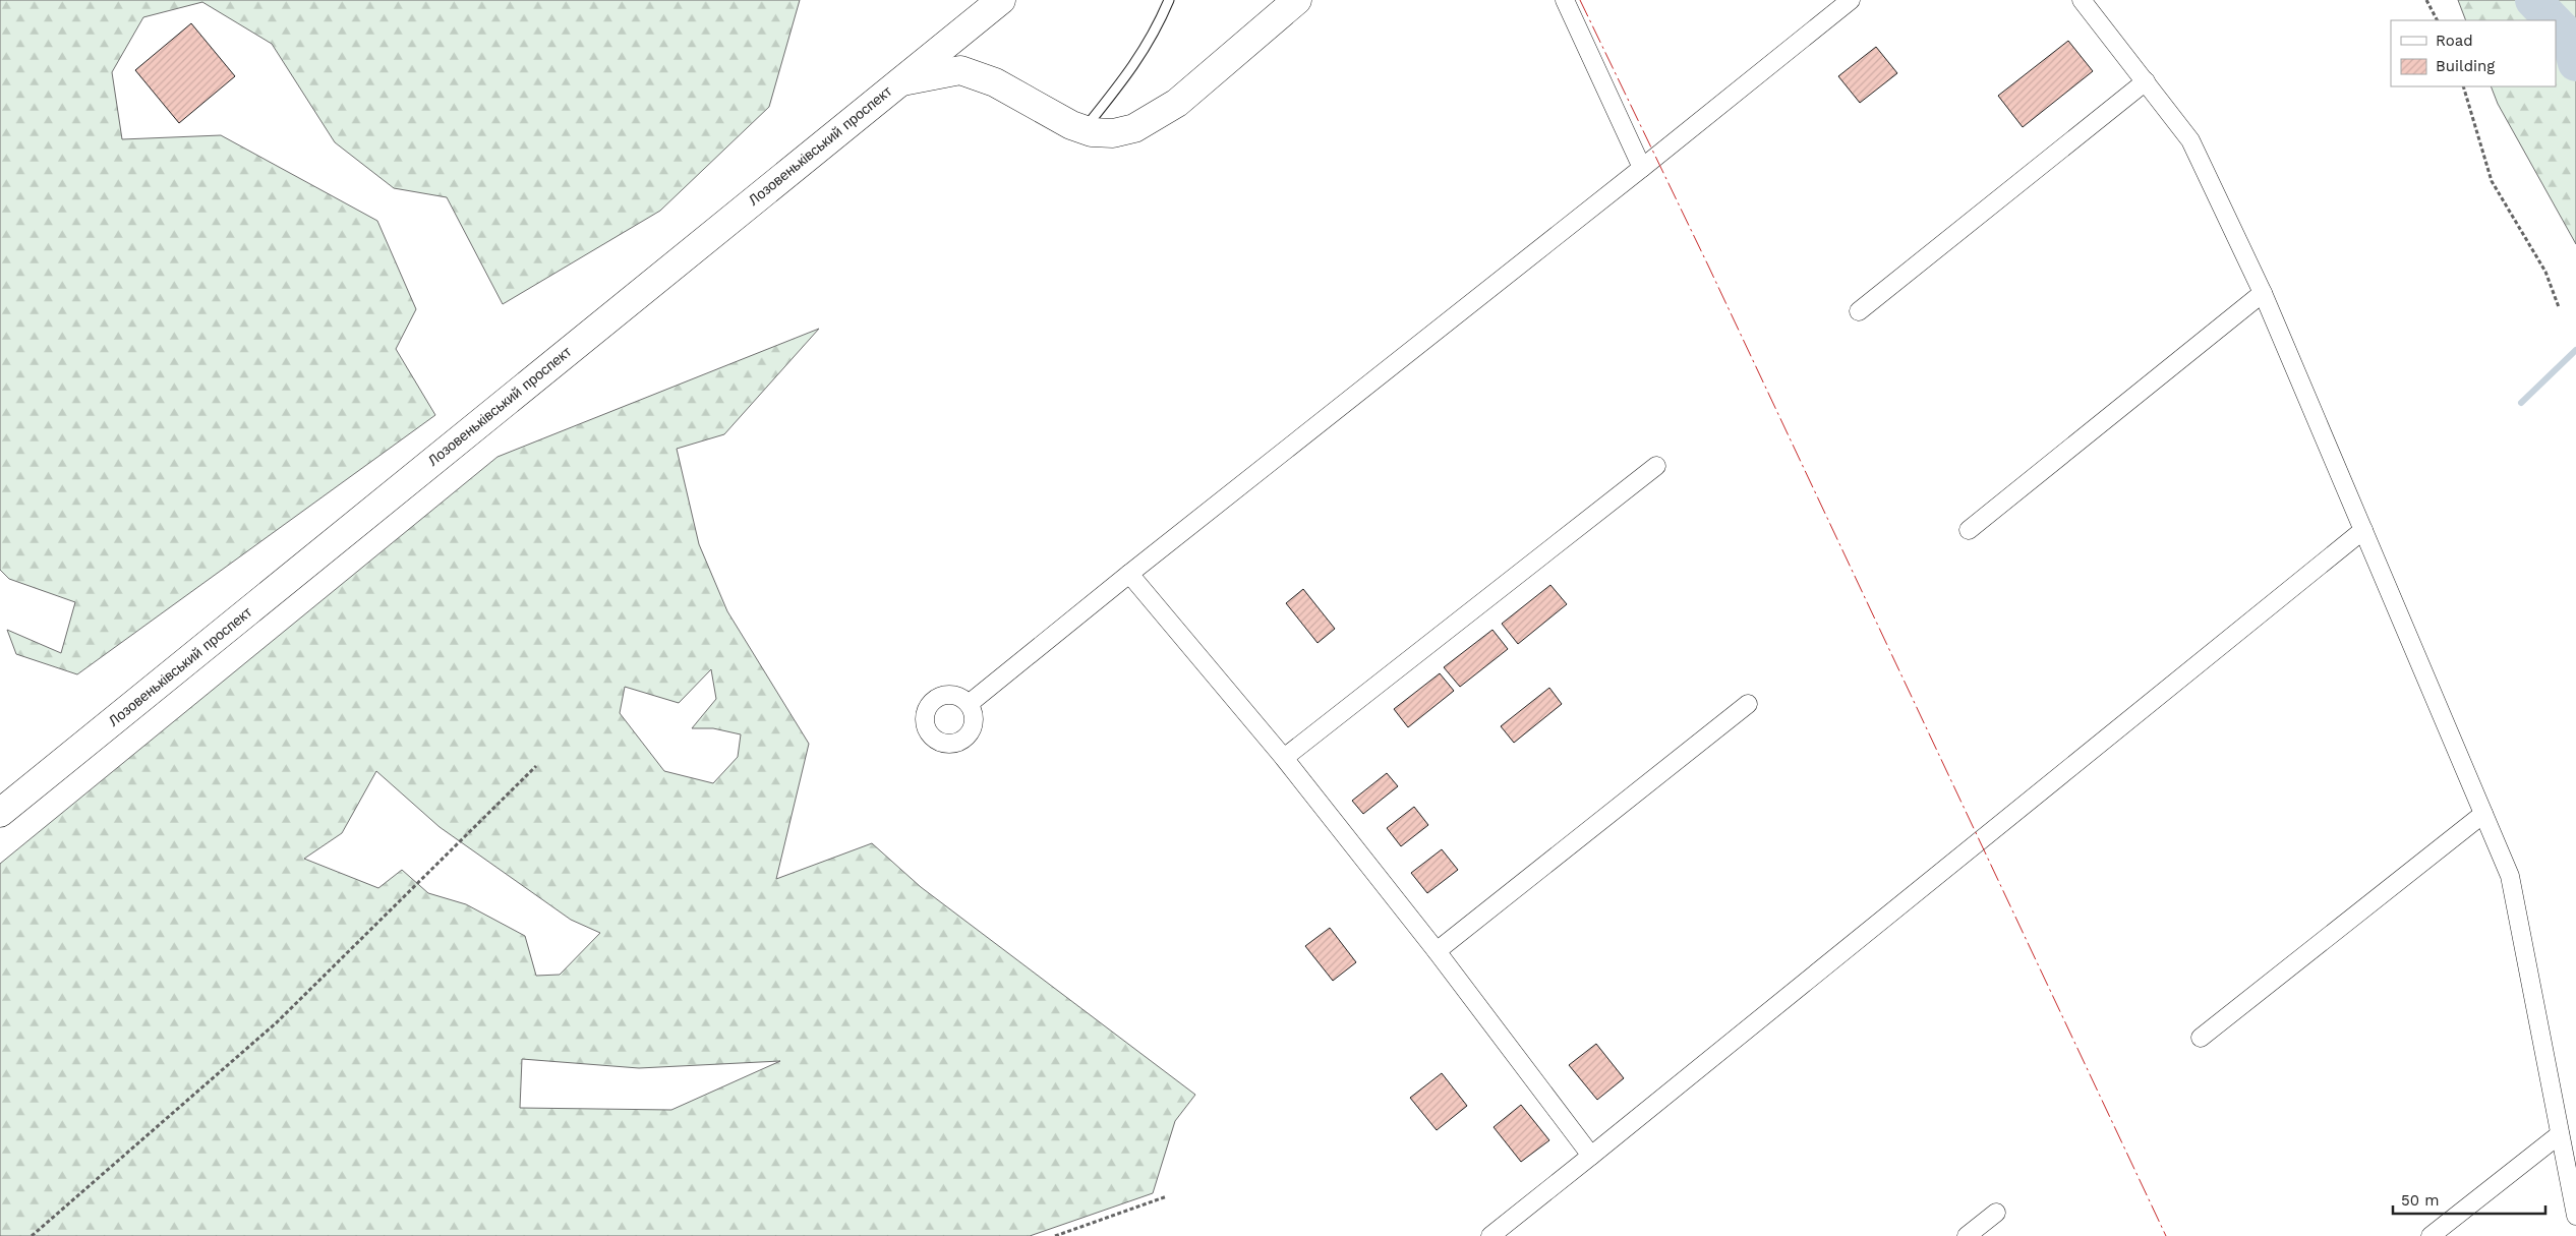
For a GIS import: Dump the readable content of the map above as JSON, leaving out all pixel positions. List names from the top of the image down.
{
  "streets": {
    "highway": ["Лозовеньківський проспект"]
  },
  "legend": ["Road", "Building"],
  "scale_bar": "50 m"
}
